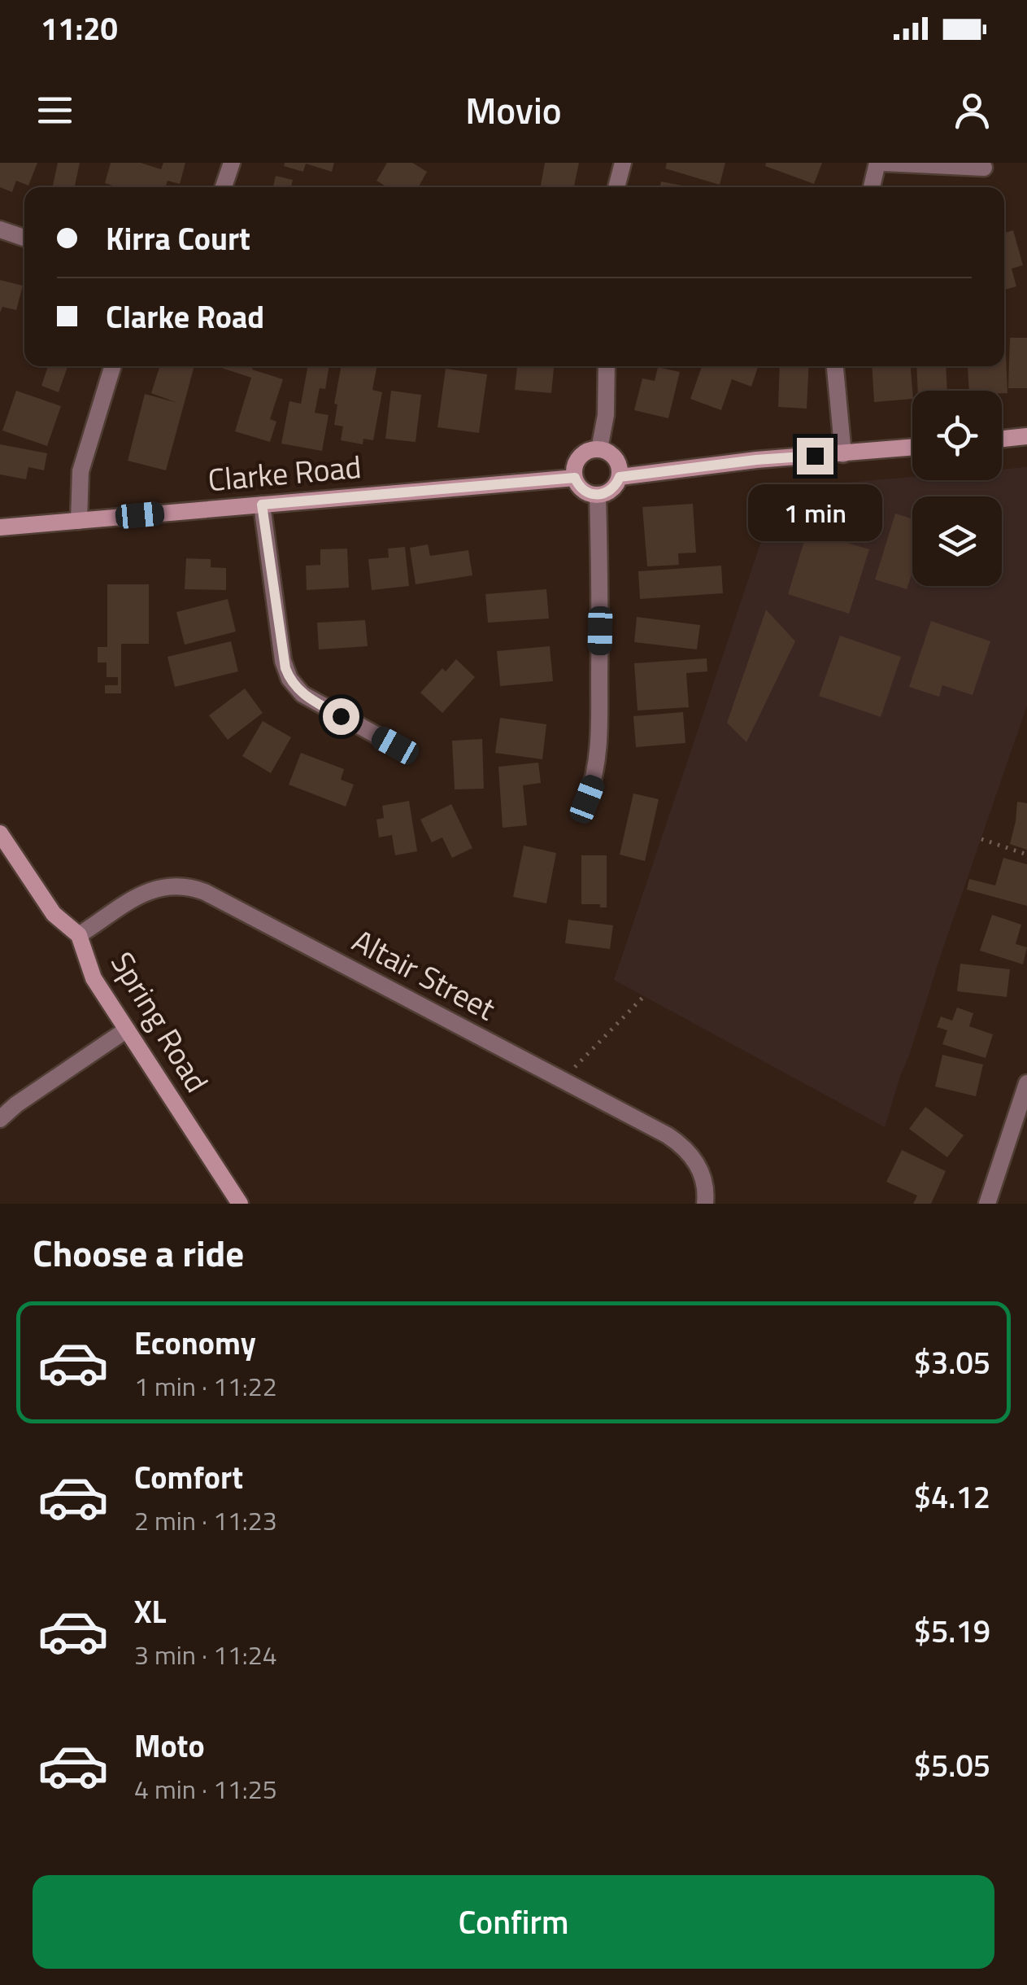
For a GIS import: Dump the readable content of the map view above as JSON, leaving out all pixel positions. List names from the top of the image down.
{
  "streets": {
    "main road": ["Clarke Road", "Spring Road"],
    "street": ["Altair Street"]
  },
  "crossings": [
    ["Altair Street", "Spring Road"]
  ],
  "page": {
    "status": "11:20",
    "header": "Movio",
    "banner": ["Kirra Court", "Clarke Road"],
    "bubble": "1 min",
    "heading": "Choose a ride",
    "list": [
      {
        "name": "Economy",
        "note": "1 min · 11:22",
        "value": "$3.05"
      },
      {
        "name": "Comfort",
        "note": "2 min · 11:23",
        "value": "$4.12"
      },
      {
        "name": "XL",
        "note": "3 min · 11:24",
        "value": "$5.19"
      },
      {
        "name": "Moto",
        "note": "4 min · 11:25",
        "value": "$5.05"
      }
    ],
    "buttons": "Confirm"
  }
}
